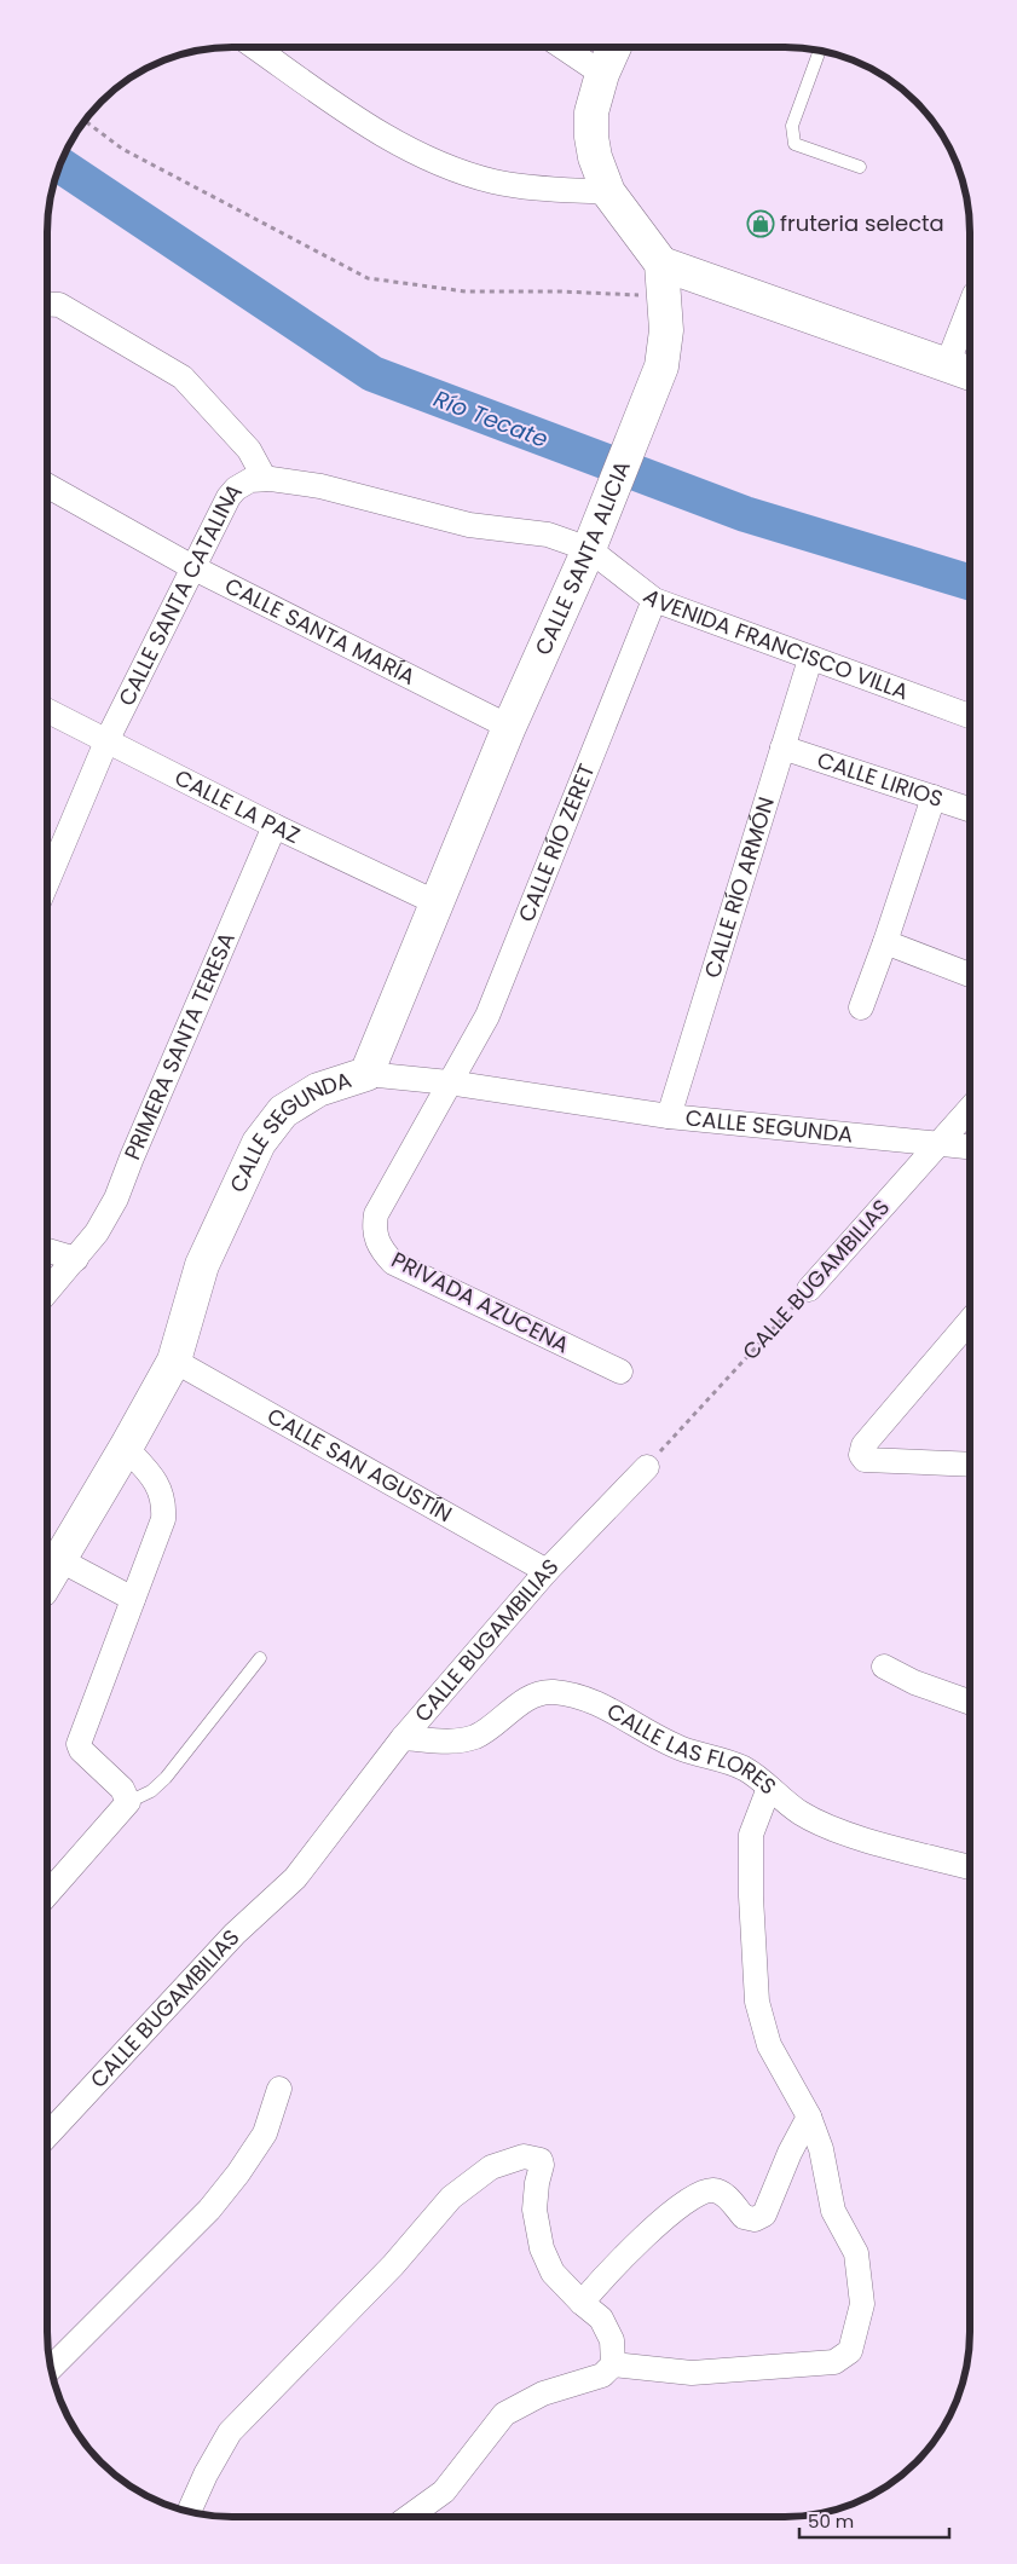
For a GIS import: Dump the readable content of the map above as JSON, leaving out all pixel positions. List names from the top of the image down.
{
  "streets": {
    "street": [
      "CALLE SANTA ALICIA",
      "CALLE SANTA CATALINA",
      "CALLE SANTA MARÍA",
      "AVENIDA FRANCISCO VILLA",
      "CALLE LIRIOS",
      "CALLE LA PAZ",
      "CALLE RÍO ZERET",
      "CALLE RÍO ARMÓN",
      "PRIMERA SANTA TERESA",
      "CALLE SEGUNDA",
      "CALLE BUGAMBILIAS",
      "PRIVADA AZUCENA",
      "CALLE SAN AGUSTÍN",
      "CALLE LAS FLORES"
    ]
  },
  "crossings": [
    ["CALLE SANTA ALICIA", "CALLE SANTA CATALINA"],
    ["CALLE SANTA ALICIA", "CALLE SANTA MARÍA"],
    ["CALLE SANTA ALICIA", "AVENIDA FRANCISCO VILLA"],
    ["CALLE SANTA ALICIA", "CALLE LA PAZ"],
    ["CALLE SANTA ALICIA", "CALLE SEGUNDA"],
    ["CALLE SANTA CATALINA", "CALLE SANTA MARÍA"],
    ["CALLE SANTA CATALINA", "AVENIDA FRANCISCO VILLA"],
    ["CALLE SANTA CATALINA", "CALLE LA PAZ"],
    ["AVENIDA FRANCISCO VILLA", "CALLE RÍO ZERET"],
    ["AVENIDA FRANCISCO VILLA", "CALLE RÍO ARMÓN"],
    ["CALLE LIRIOS", "CALLE RÍO ARMÓN"],
    ["CALLE LA PAZ", "PRIMERA SANTA TERESA"],
    ["CALLE RÍO ZERET", "CALLE SEGUNDA"],
    ["CALLE RÍO ZERET", "PRIVADA AZUCENA"],
    ["CALLE RÍO ARMÓN", "CALLE SEGUNDA"],
    ["CALLE SEGUNDA", "CALLE BUGAMBILIAS"],
    ["CALLE SEGUNDA", "PRIVADA AZUCENA"],
    ["CALLE SEGUNDA", "CALLE SAN AGUSTÍN"],
    ["CALLE BUGAMBILIAS", "CALLE SAN AGUSTÍN"],
    ["CALLE BUGAMBILIAS", "CALLE LAS FLORES"]
  ],
  "water": ["Río Tecate"],
  "places": {
    "shop": ["fruteria selecta"]
  },
  "scale_bar": "50 m"
}
